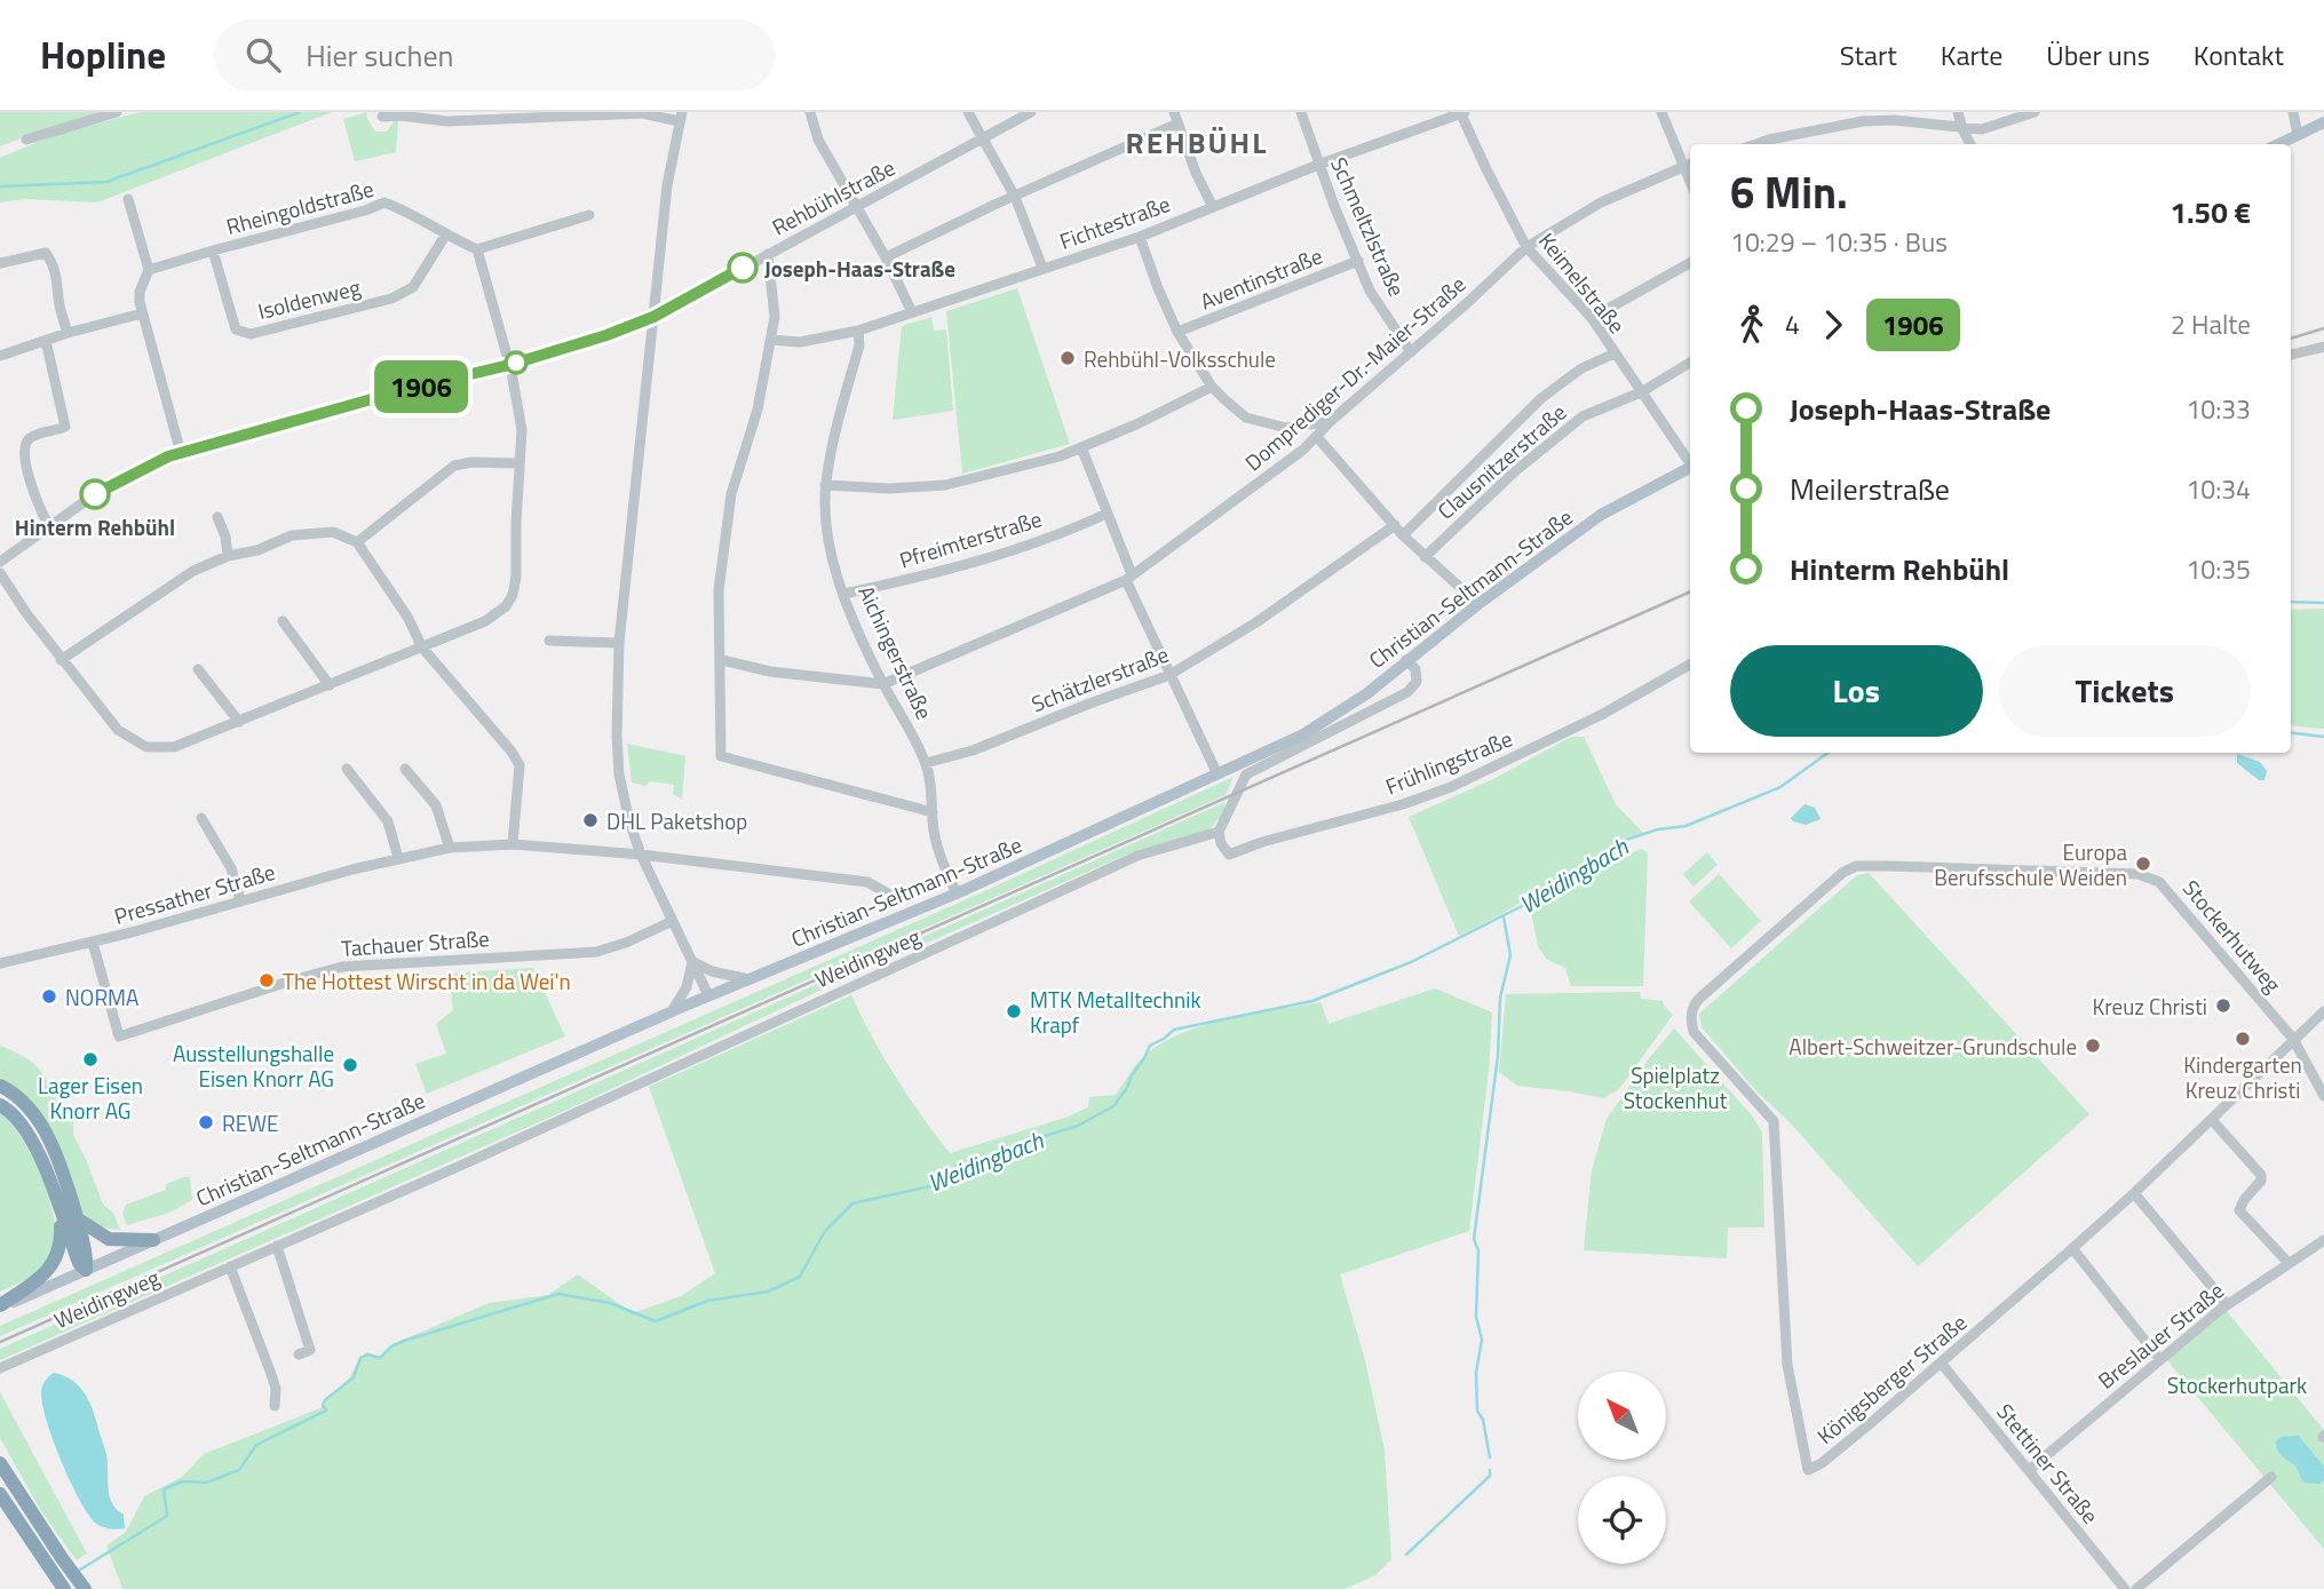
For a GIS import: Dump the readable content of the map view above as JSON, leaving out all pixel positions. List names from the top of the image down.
{
  "streets": {
    "main road": ["Christian-Seltmann-Straße"],
    "street": [
      "Rehbühlstraße",
      "Rheingoldstraße",
      "Fichtestraße",
      "Schmeltzlstraße",
      "Aventinstraße",
      "Keimelstraße",
      "Isoldenweg",
      "Domprediger-Dr.-Maier-Straße",
      "Clausnitzerstraße",
      "Pfreimterstraße",
      "Aichingerstraße",
      "Schätzlerstraße",
      "Frühlingstraße",
      "Pressather Straße",
      "Stockerhutweg",
      "Tachauer Straße",
      "Weidingweg",
      "Breslauer Straße",
      "Königsberger Straße",
      "Stettiner Straße"
    ]
  },
  "crossings": [
    ["Rheingoldstraße", "Isoldenweg"],
    ["Fichtestraße", "Schmeltzlstraße"],
    ["Fichtestraße", "Keimelstraße"],
    ["Fichtestraße", "Aichingerstraße"],
    ["Schmeltzlstraße", "Aventinstraße"],
    ["Schmeltzlstraße", "Domprediger-Dr.-Maier-Straße"],
    ["Keimelstraße", "Domprediger-Dr.-Maier-Straße"],
    ["Keimelstraße", "Clausnitzerstraße"],
    ["Domprediger-Dr.-Maier-Straße", "Aichingerstraße"],
    ["Pfreimterstraße", "Aichingerstraße"],
    ["Christian-Seltmann-Straße", "Aichingerstraße"],
    ["Aichingerstraße", "Schätzlerstraße"],
    ["Frühlingstraße", "Weidingweg"],
    ["Pressather Straße", "Tachauer Straße"],
    ["Stockerhutweg", "Königsberger Straße"],
    ["Breslauer Straße", "Stettiner Straße"],
    ["Königsberger Straße", "Stettiner Straße"]
  ],
  "districts": ["REHBÜHL"],
  "water": ["Weidingbach"],
  "parks": ["Spielplatz Stockenhut", "Stockerhutpark"],
  "places": [
    "Joseph-Haas-Straße",
    "Rehbühl-Volksschule",
    "Hinterm Rehbühl",
    "DHL Paketshop",
    "Europa Berufsschule Weiden",
    "The Hottest Wirscht in da Wei'n",
    "NORMA",
    "Kreuz Christi",
    "MTK Metalltechnik Krapf",
    "Kindergarten Kreuz Christi",
    "Albert-Schweitzer-Grundschule",
    "Lager Eisen Knorr AG",
    "Ausstellungshalle Eisen Knorr AG",
    "REWE"
  ],
  "lines": ["bus line 1906"],
  "north": "top left",
  "page": {
    "header": "Hopline",
    "search": "Hier suchen",
    "nav": [
      "Start",
      "Karte",
      "Über uns",
      "Kontakt"
    ],
    "on_map": "1906",
    "heading": ["6 Min.", "10:29 – 10:35 · Bus", "1.50 €"],
    "legs": ["4", "1906", "2 Halte"],
    "list": [
      {
        "name": "Joseph-Haas-Straße",
        "value": "10:33"
      },
      {
        "name": "Meilerstraße",
        "value": "10:34"
      },
      {
        "name": "Hinterm Rehbühl",
        "value": "10:35"
      }
    ],
    "buttons": ["Los", "Tickets"]
  }
}
